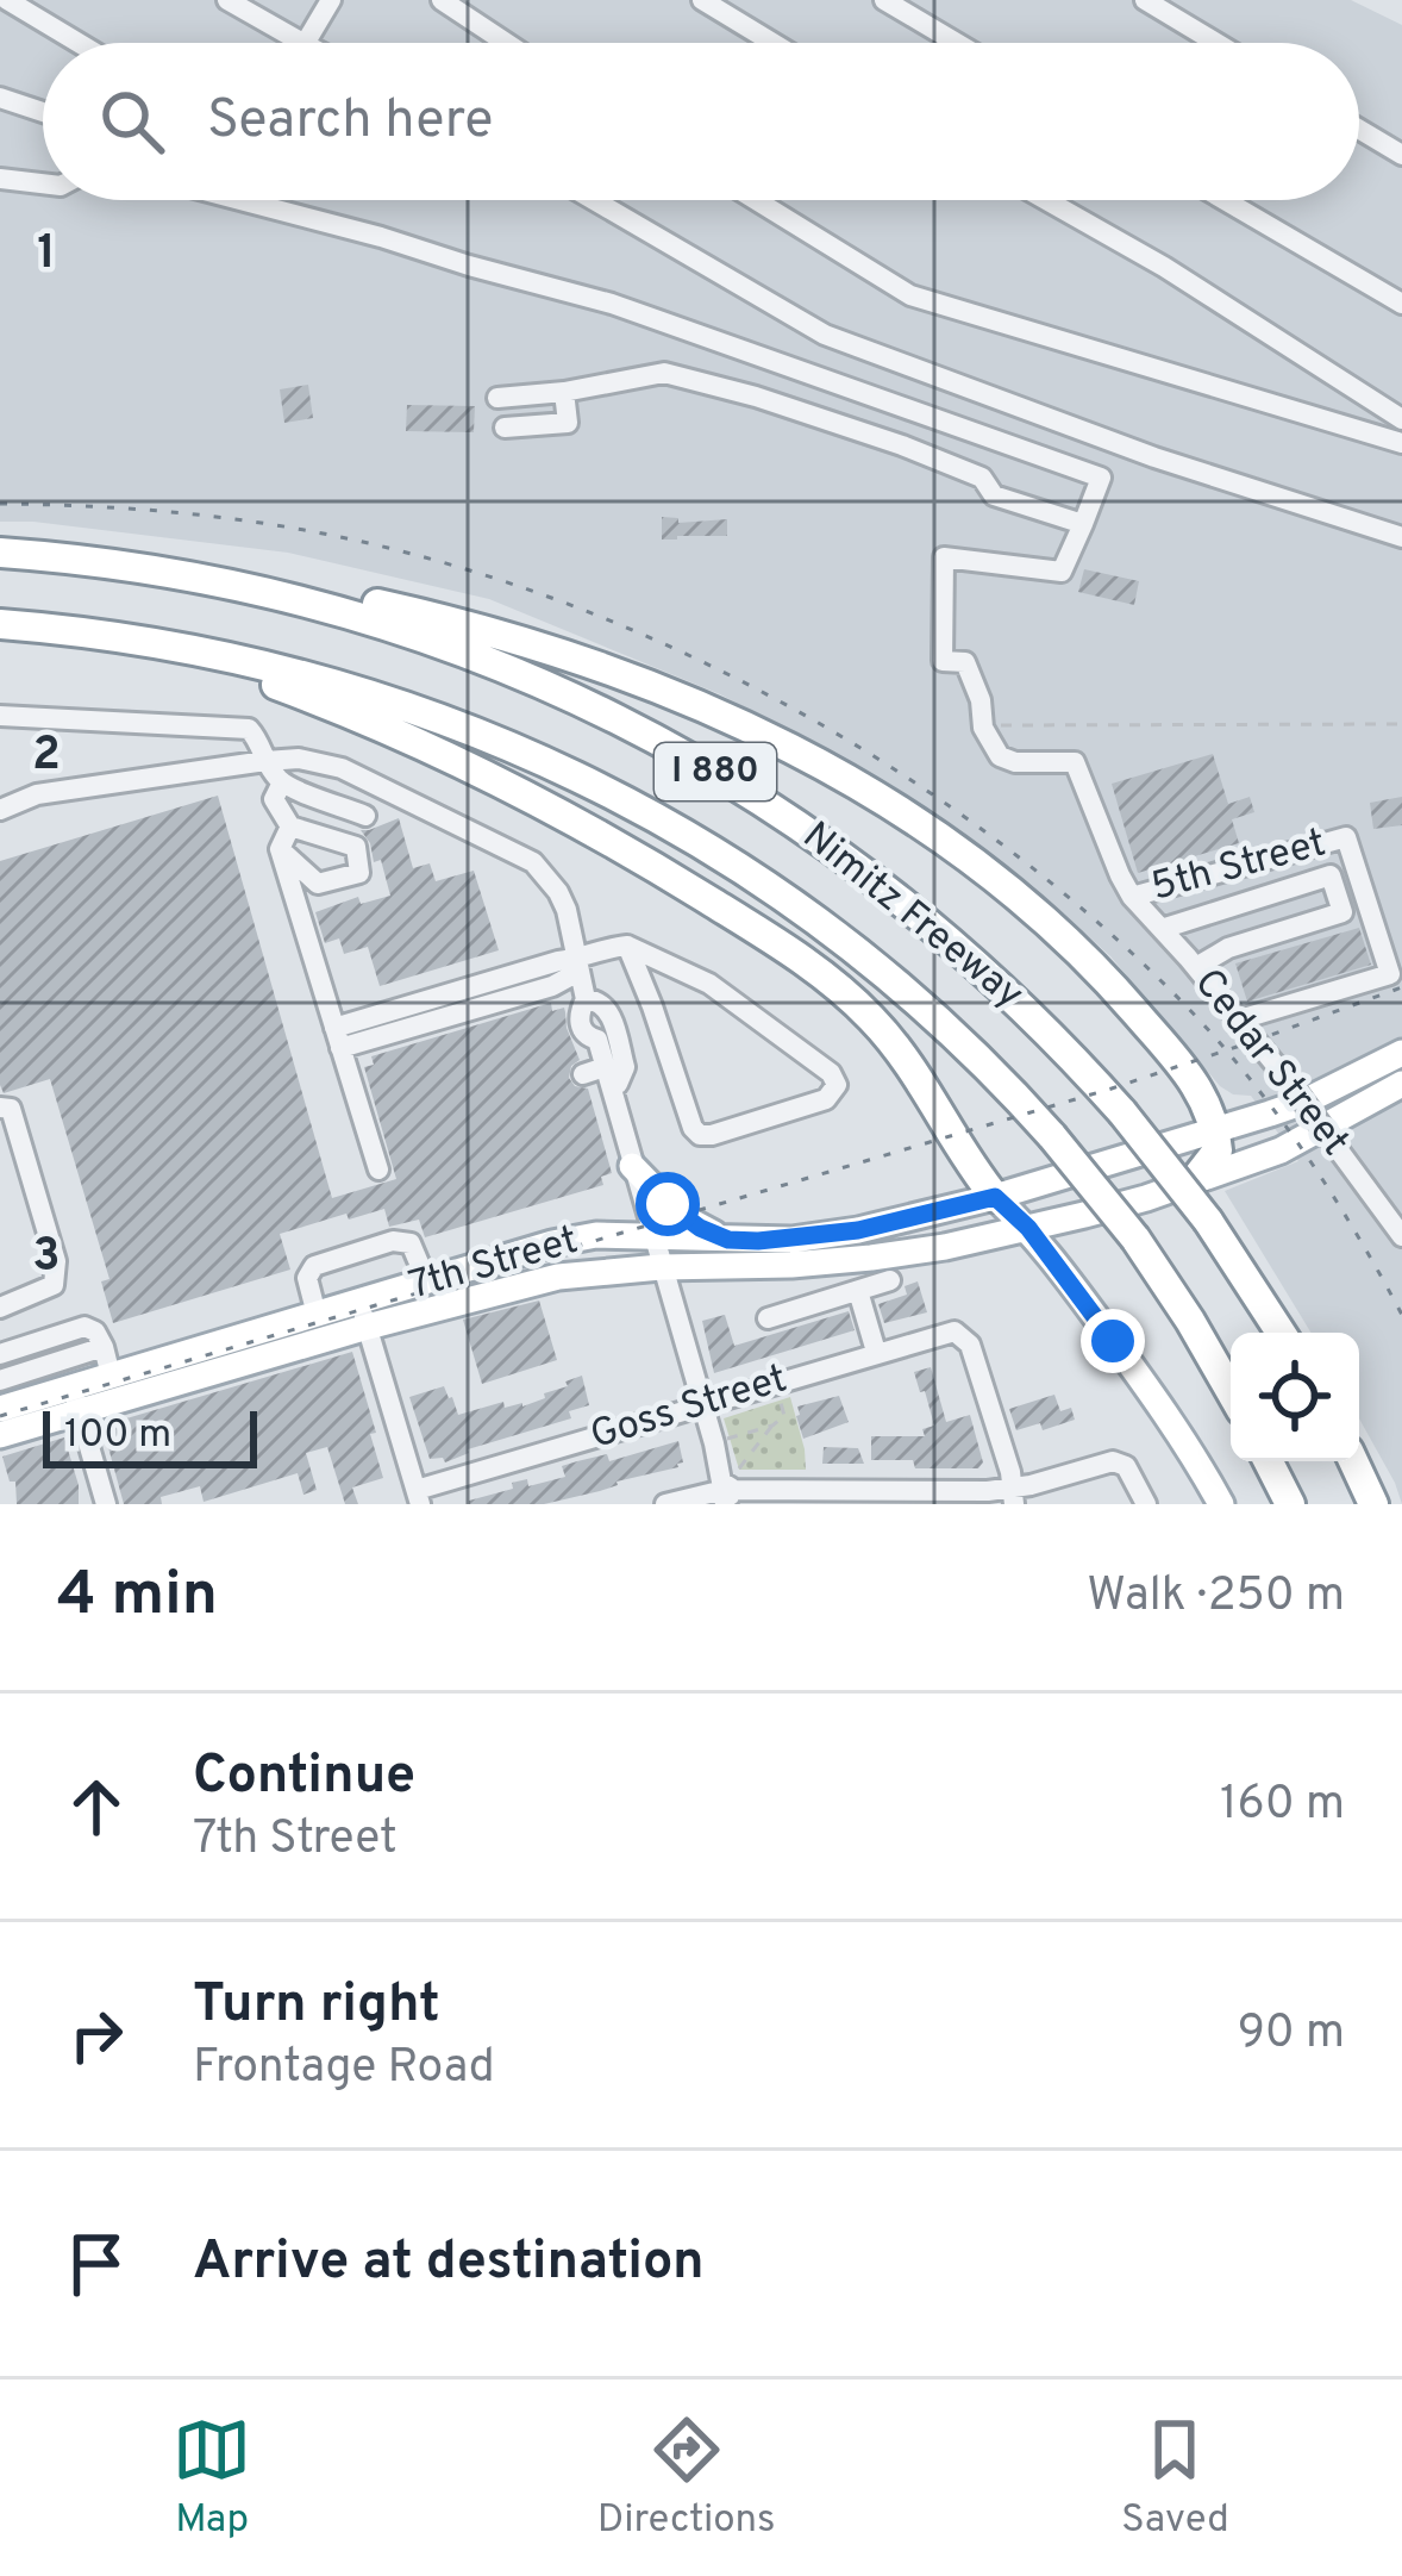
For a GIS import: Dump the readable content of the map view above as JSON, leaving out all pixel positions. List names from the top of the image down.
{
  "streets": {
    "highway": ["I 880", "Nimitz Freeway"],
    "main road": ["7th Street"],
    "street": ["5th Street", "Cedar Street", "Goss Street"]
  },
  "crossings": [
    ["5th Street", "Cedar Street"]
  ],
  "scale_bar": "100 m",
  "page": {
    "search": "Search here",
    "scale": "100 m",
    "heading": ["4 min", "Walk · 250 m"],
    "list": [
      ["Continue", "7th Street", "160 m"],
      ["Turn right", "Frontage Road", "90 m"],
      "Arrive at destination"
    ],
    "nav": ["Map", "Directions", "Saved"]
  },
  "grid": {
    "rows": ["1", "2", "3"]
  }
}
